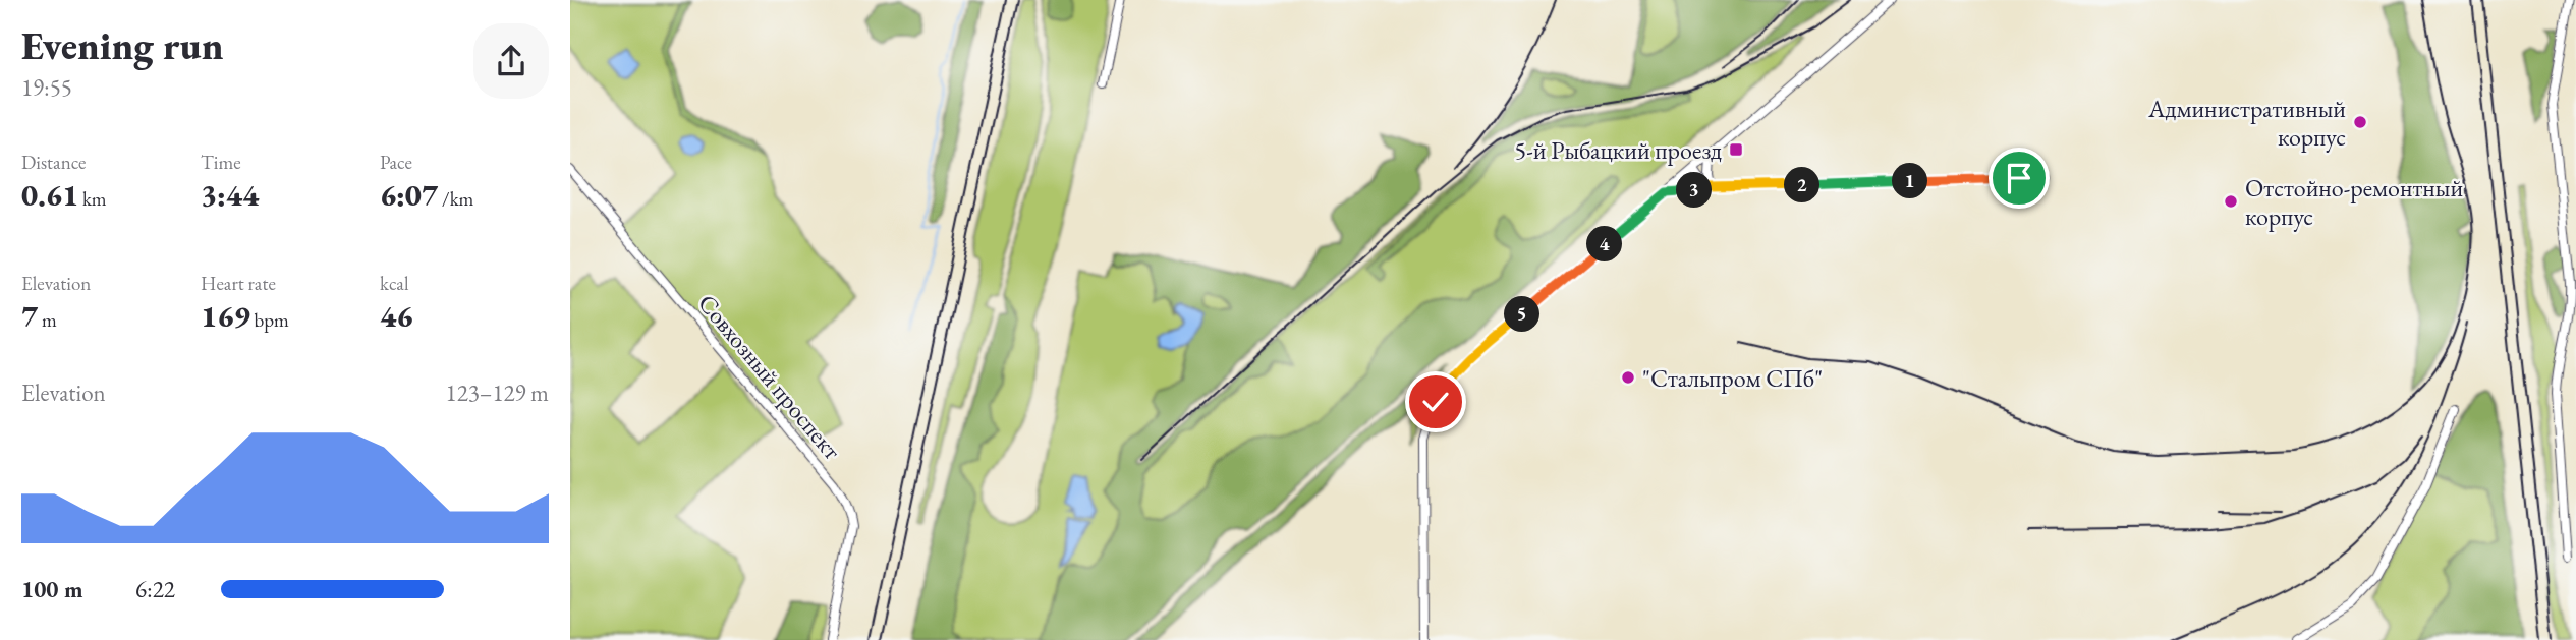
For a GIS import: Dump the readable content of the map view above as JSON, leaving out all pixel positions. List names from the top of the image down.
{
  "streets": {
    "street": ["Совхозный проспект"]
  },
  "places": {
    "other": ["Административный корпус", "Отстойно-ремонтный корпус", "\"Стальпром СПб\""],
    "transit": ["5-й Рыбацкий проезд"]
  },
  "page": {
    "heading": ["Evening run", "19:55"],
    "stats": [
      ["Distance", "0.61 km"],
      ["Time", "3:44"],
      ["Pace", "6:07 /km"],
      ["Elevation", "7 m"],
      ["Heart rate", "169 bpm"],
      ["kcal", "46"]
    ],
    "pins": [
      "1",
      "2",
      "3",
      "4",
      "5"
    ],
    "chart": ["Elevation", "123–129 m"],
    "list": [
      {
        "name": "100 m",
        "note": "6:22"
      }
    ]
  }
}
